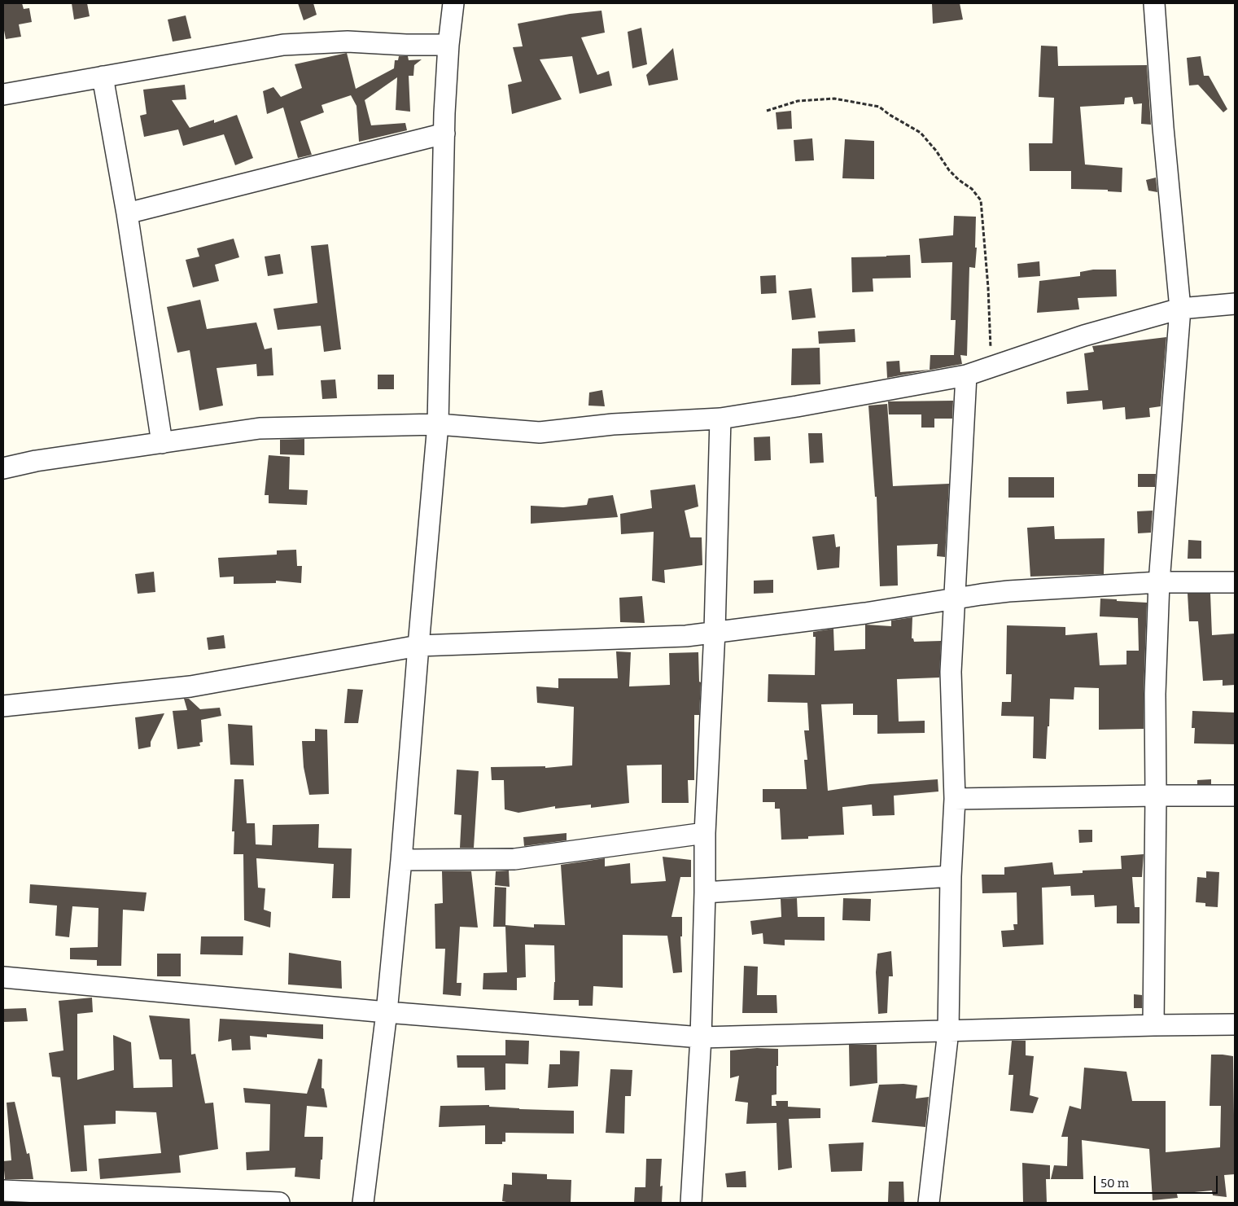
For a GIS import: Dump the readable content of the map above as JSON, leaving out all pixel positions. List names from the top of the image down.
{
  "scale_bar": "50 m"
}
